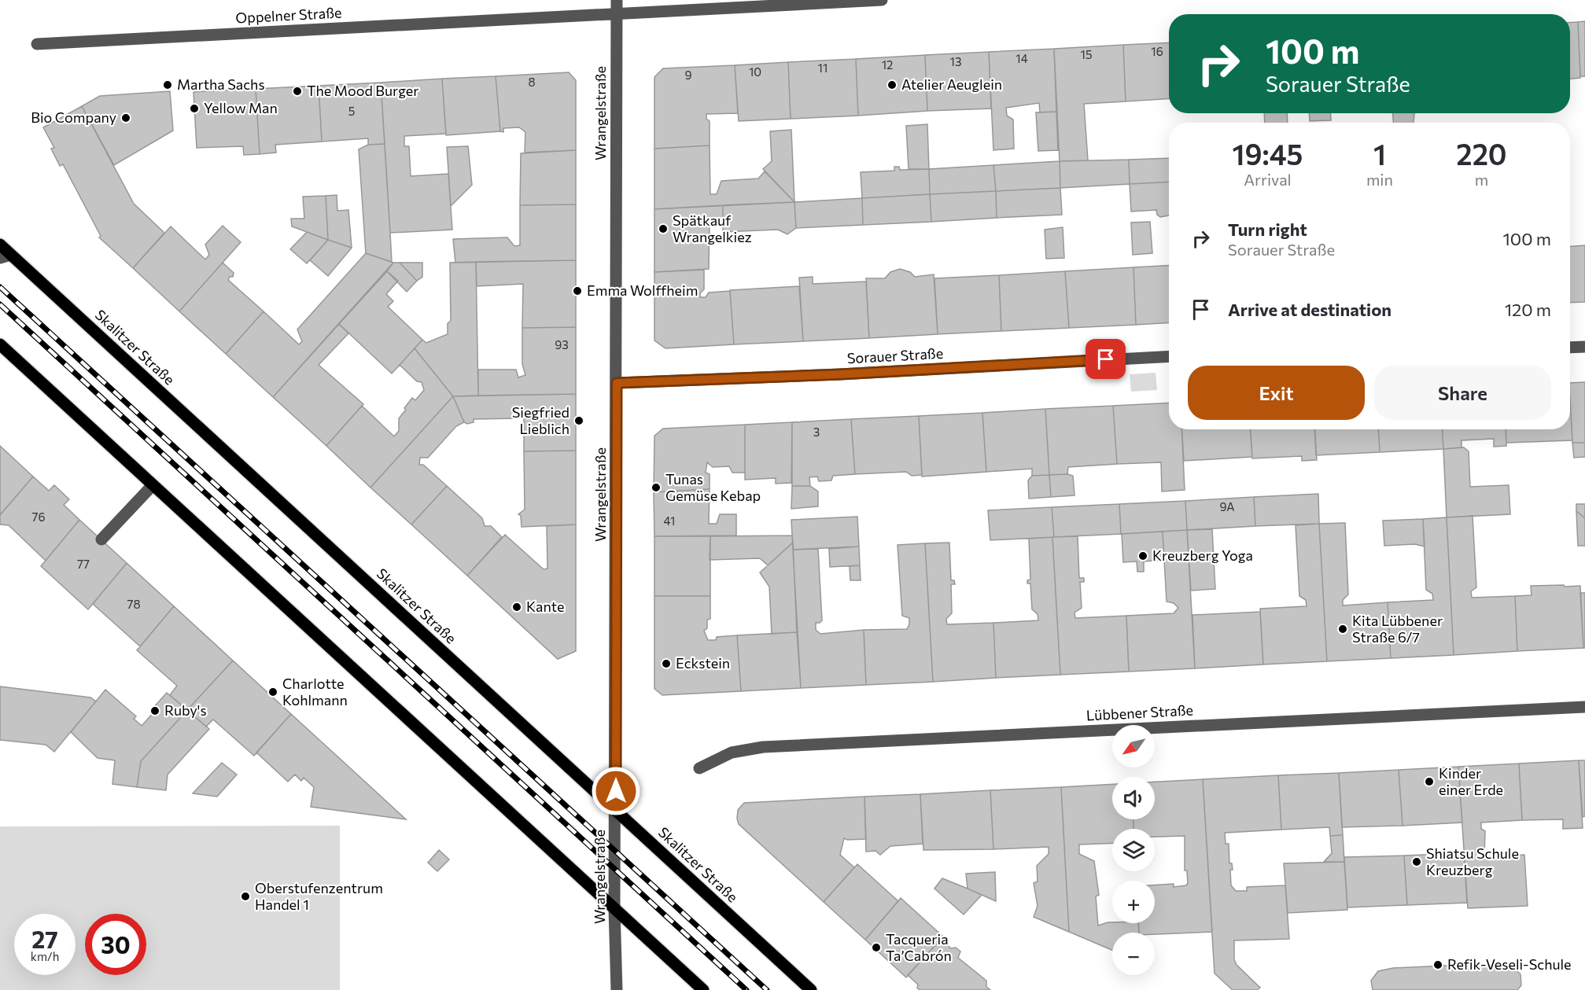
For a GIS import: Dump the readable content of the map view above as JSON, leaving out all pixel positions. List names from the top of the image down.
{
  "streets": {
    "main road": ["Skalitzer Straße"],
    "street": [
      "Oppelner Straße",
      "Wrangelstraße",
      "Sorauer Straße",
      "Lübbener Straße"
    ]
  },
  "crossings": [
    ["Oppelner Straße", "Wrangelstraße"],
    ["Wrangelstraße", "Skalitzer Straße"],
    ["Wrangelstraße", "Sorauer Straße"]
  ],
  "places": [
    "Martha Sachs",
    "Atelier Aeuglein",
    "The Mood Burger",
    "Yellow Man",
    "Bio Company",
    "Spätkauf Wrangelkiez",
    "Emma Wolffheim",
    "Siegfried Lieblich",
    "Tunas Gemüse Kebap",
    "Kreuzberg Yoga",
    "Kante",
    "Kita Lübbener Straße 6/7",
    "Eckstein",
    "Charlotte Kohlmann",
    "Ruby's",
    "Kinder einer Erde",
    "Shiatsu Schule Kreuzberg",
    "Oberstufenzentrum Handel 1",
    "Tacqueria Ta’Cabrón",
    "Refik-Veseli-Schule"
  ],
  "house_numbers": [
    "16",
    "15",
    "14",
    "13",
    "12",
    "11",
    "10",
    "9",
    "8",
    "5",
    "93",
    "3",
    "9A",
    "76",
    "41",
    "77",
    "78"
  ],
  "north": "bottom left",
  "page": {
    "turn": ["100 m", "Sorauer Straße"],
    "eta": [
      "19:45",
      "Arrival",
      "1",
      "min",
      "220",
      "m"
    ],
    "list": [
      {
        "name": "Turn right",
        "note": "Sorauer Straße",
        "value": "100 m"
      },
      {
        "name": "Arrive at destination",
        "value": "120 m"
      }
    ],
    "buttons": ["Exit", "Share"],
    "map_buttons": ["+", "−"],
    "speed": "27 km/h",
    "limit": "30"
  }
}
